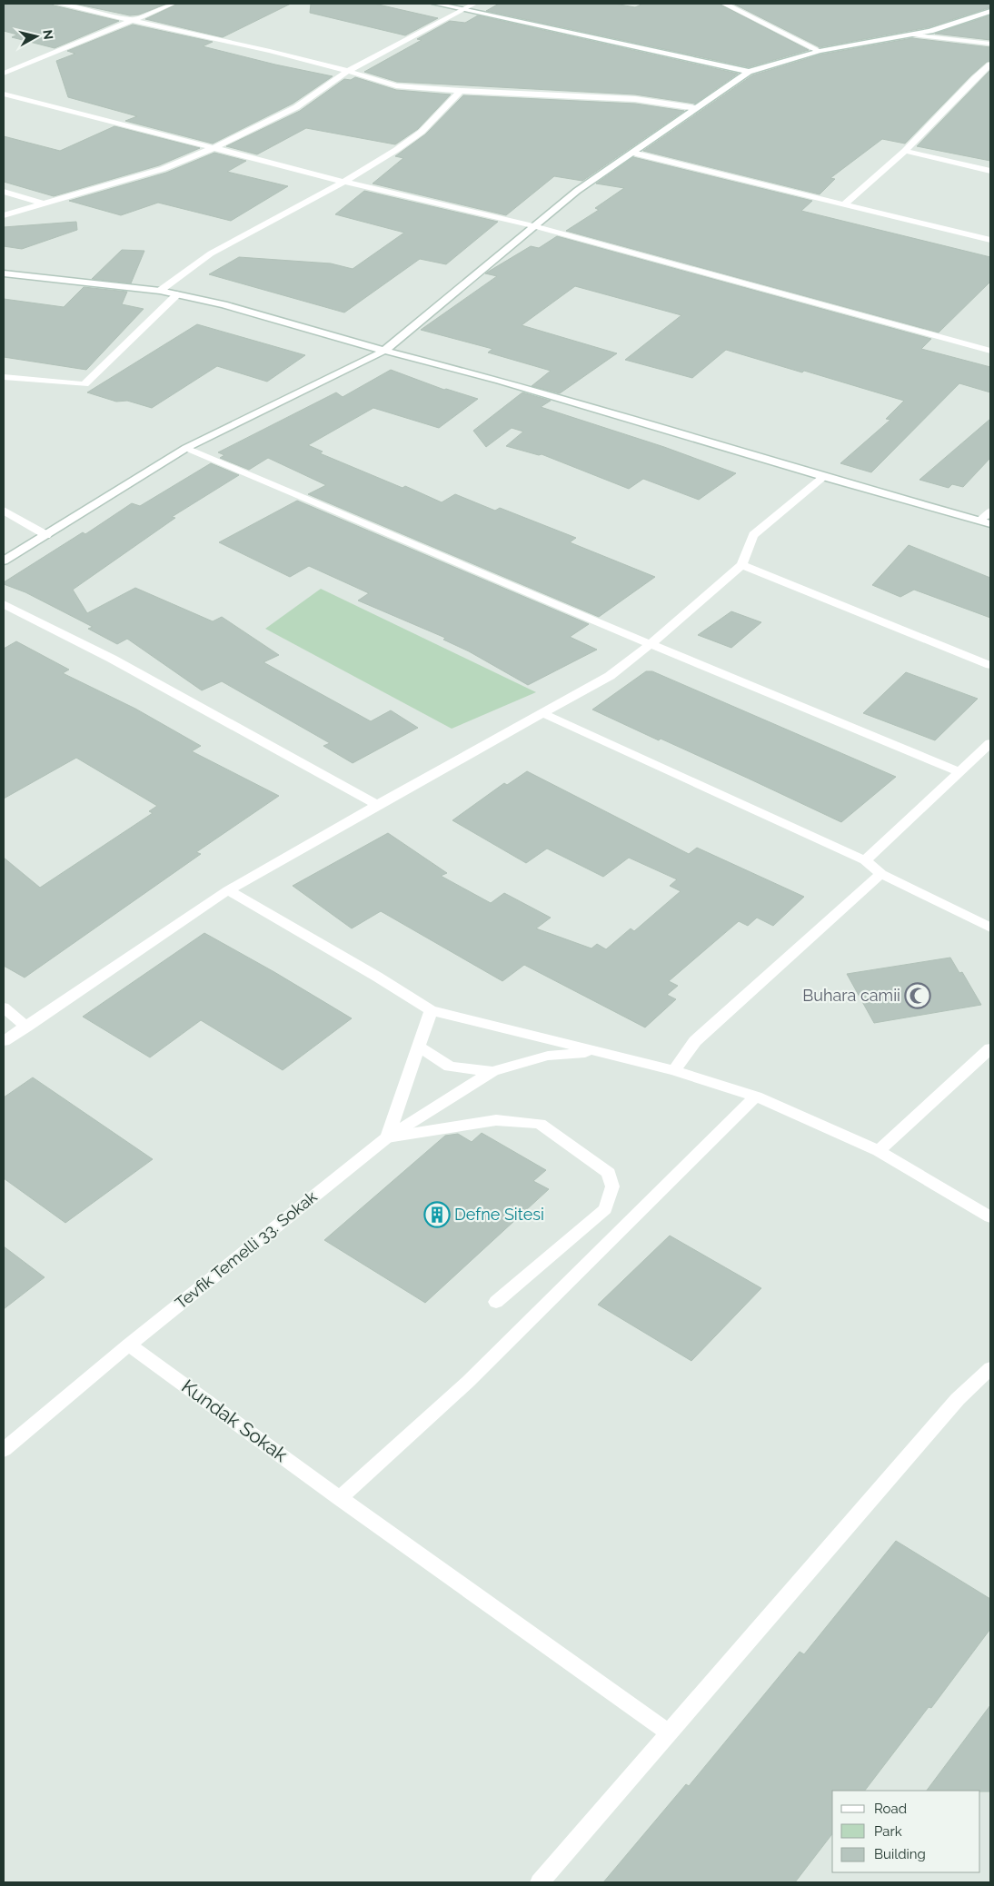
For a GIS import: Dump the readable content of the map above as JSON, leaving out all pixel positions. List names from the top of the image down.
{
  "streets": {
    "street": ["Tevfik Temelli 33. Sokak", "Kundak Sokak"]
  },
  "crossings": [
    ["Tevfik Temelli 33. Sokak", "Kundak Sokak"]
  ],
  "places": {
    "mosque": ["Buhara camii"],
    "building": ["Defne Sitesi"]
  },
  "legend": ["Road", "Park", "Building"],
  "north": "right"
}
